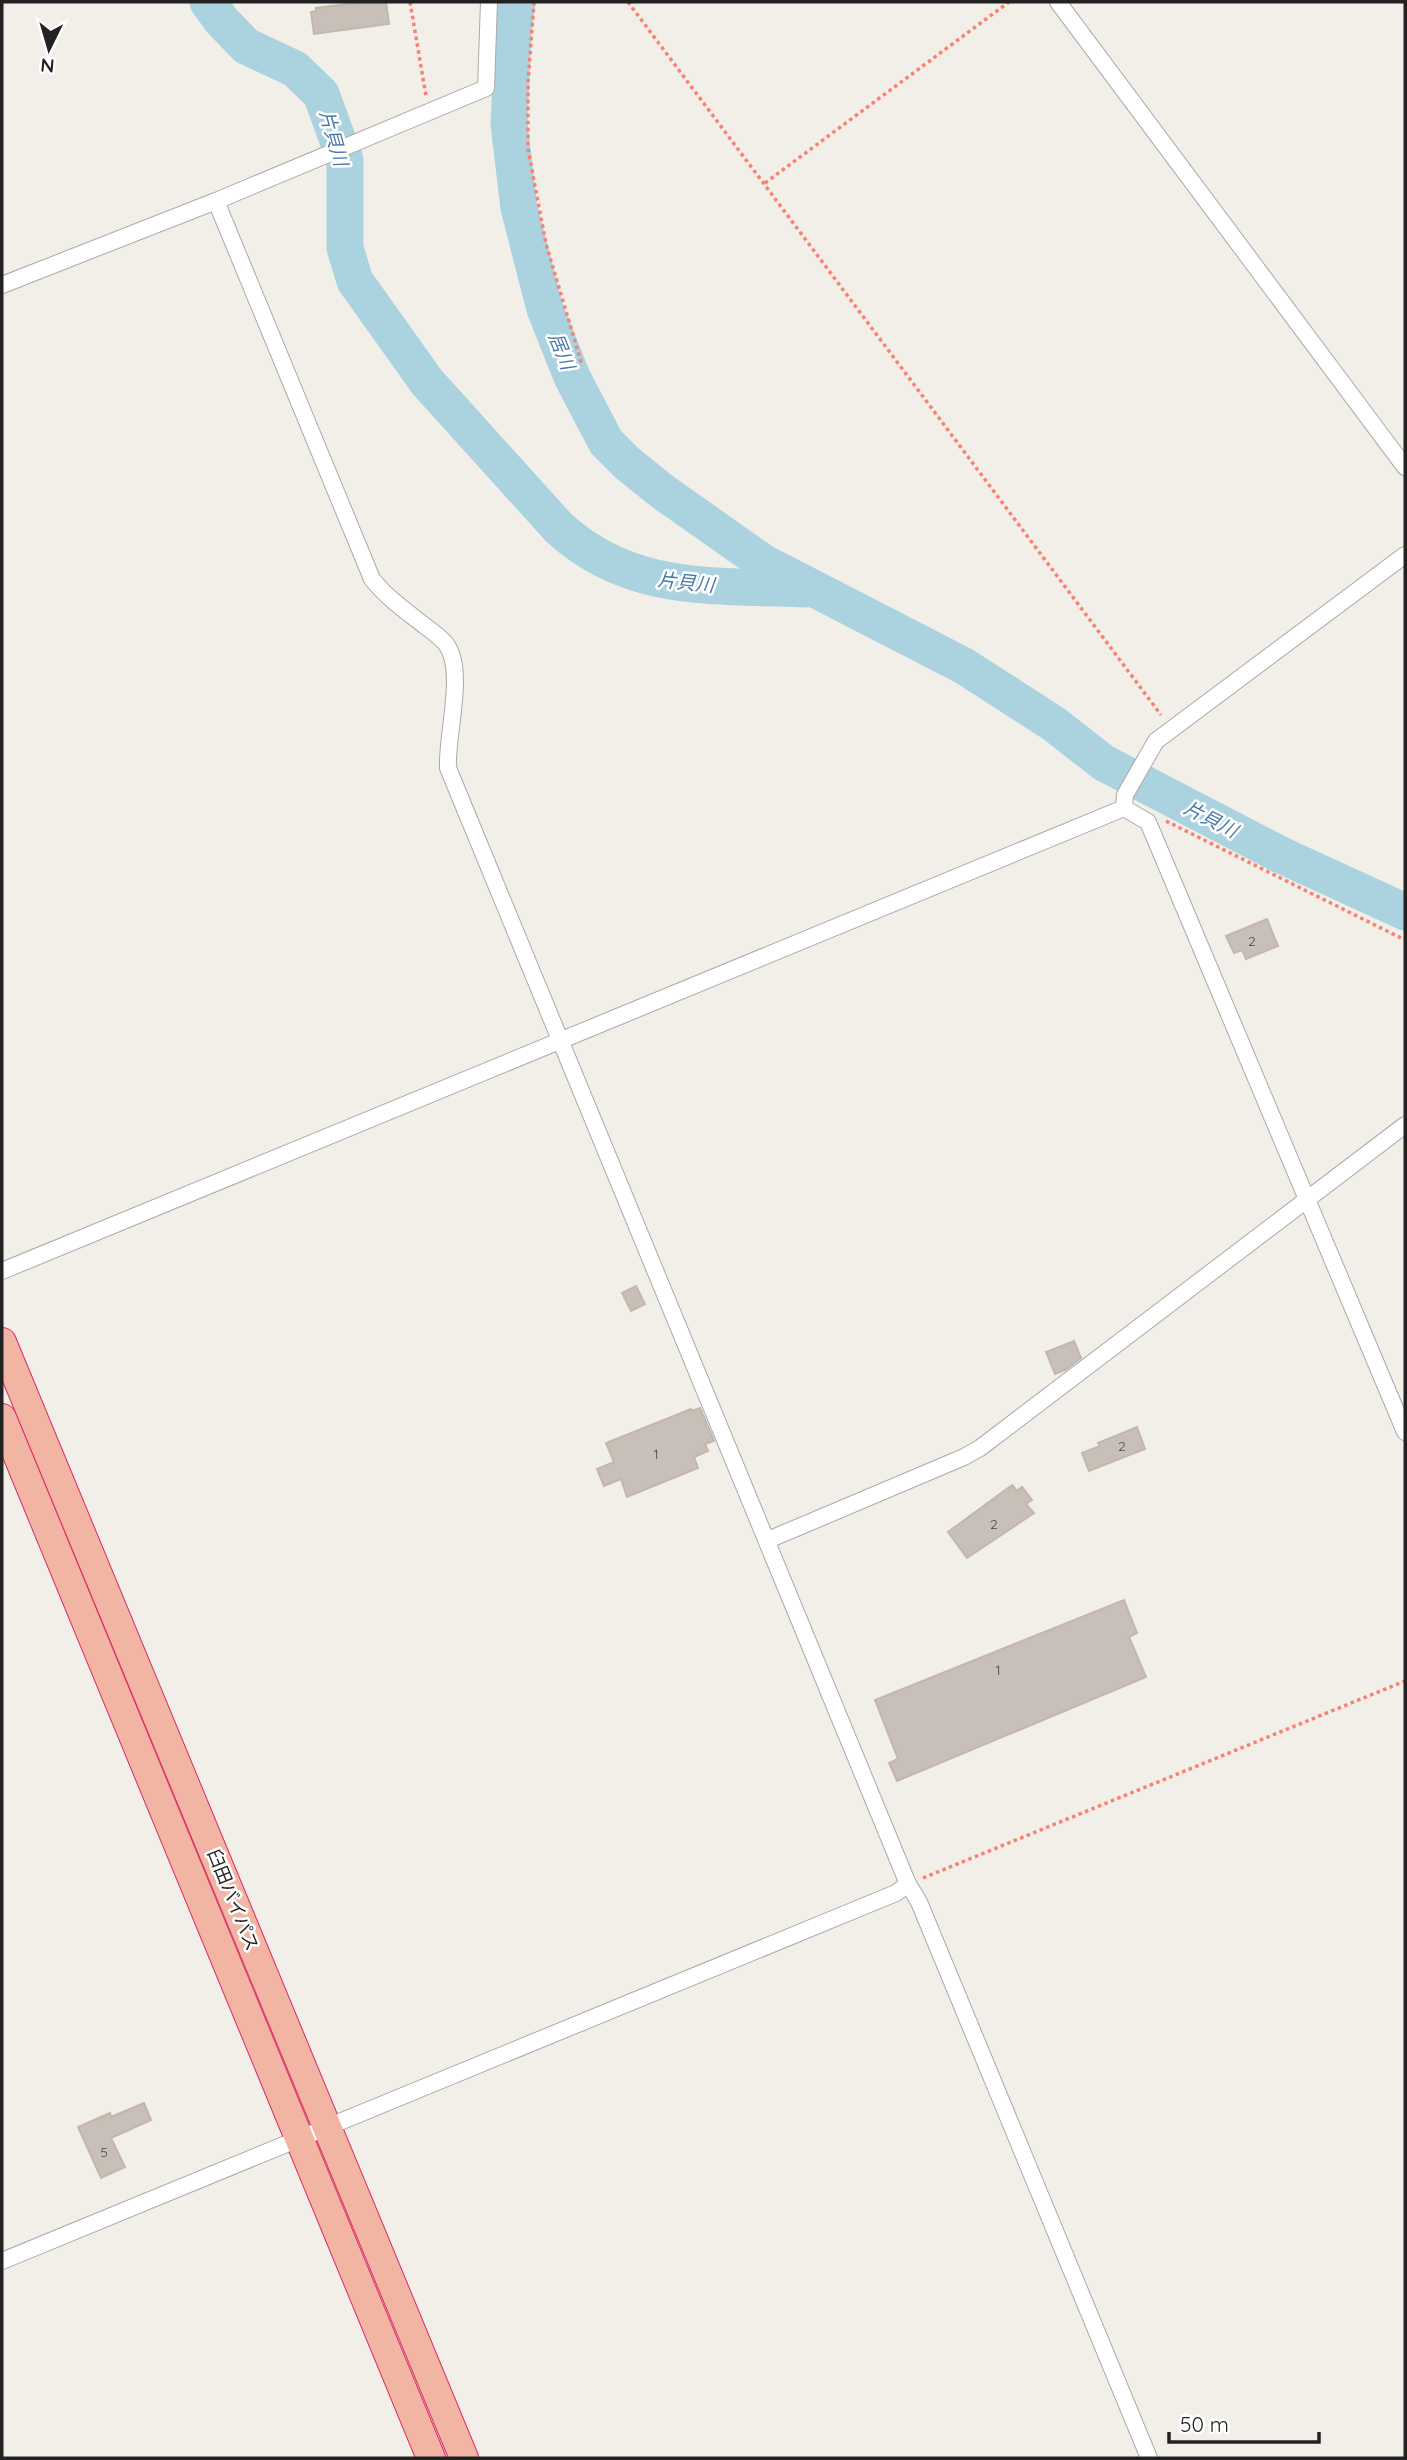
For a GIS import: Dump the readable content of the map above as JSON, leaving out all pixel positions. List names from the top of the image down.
{
  "streets": {
    "highway": ["臼田バイパス"]
  },
  "water": ["片貝川", "居川"],
  "house_numbers": [
    "2",
    "2",
    "1",
    "2",
    "1",
    "5"
  ],
  "scale_bar": "50 m",
  "north": "bottom"
}
